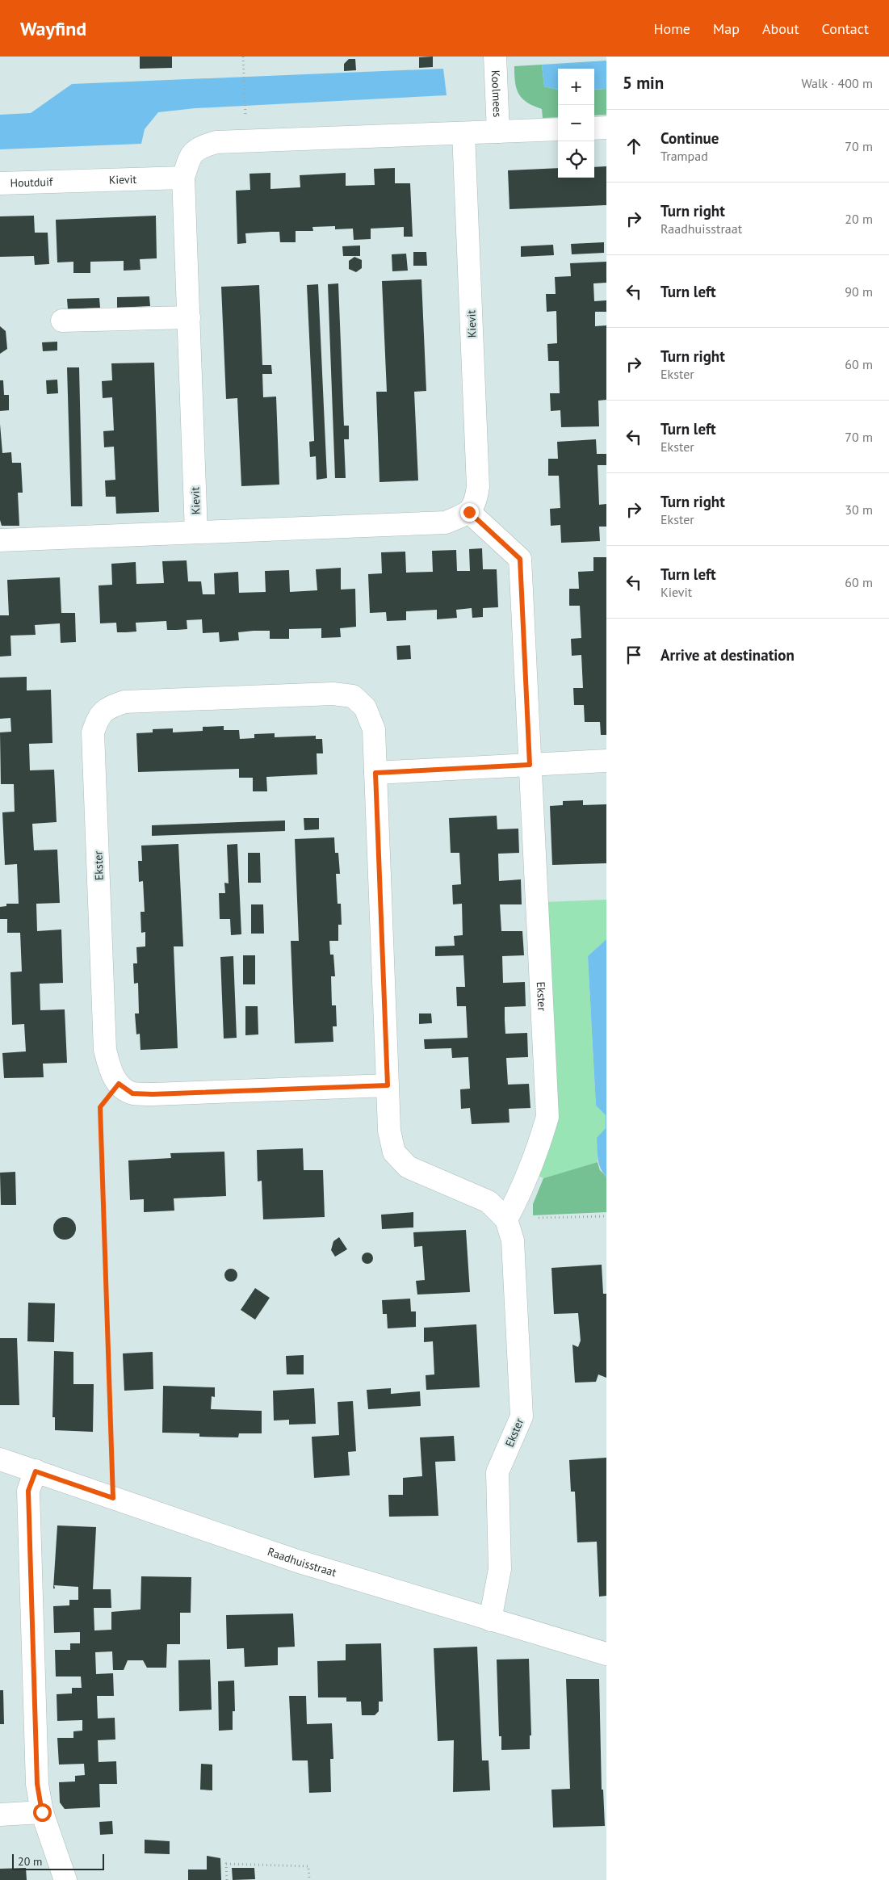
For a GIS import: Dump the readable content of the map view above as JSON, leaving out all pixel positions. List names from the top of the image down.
{
  "streets": {
    "street": [
      "Koolmees",
      "Kievit",
      "Houtduif",
      "Ekster",
      "Raadhuisstraat"
    ]
  },
  "crossings": [
    ["Koolmees", "Kievit"],
    ["Kievit", "Houtduif"],
    ["Ekster", "Raadhuisstraat"]
  ],
  "scale_bar": "20 m",
  "page": {
    "header": "Wayfind",
    "nav": [
      "Home",
      "Map",
      "About",
      "Contact"
    ],
    "heading": ["5 min", "Walk · 400 m"],
    "map_buttons": ["+", "−"],
    "list": [
      ["Continue", "Trampad", "70 m"],
      ["Turn right", "Raadhuisstraat", "20 m"],
      ["Turn left", "90 m"],
      ["Turn right", "Ekster", "60 m"],
      ["Turn left", "Ekster", "70 m"],
      ["Turn right", "Ekster", "30 m"],
      ["Turn left", "Kievit", "60 m"],
      "Arrive at destination"
    ],
    "scale": "20 m"
  }
}
